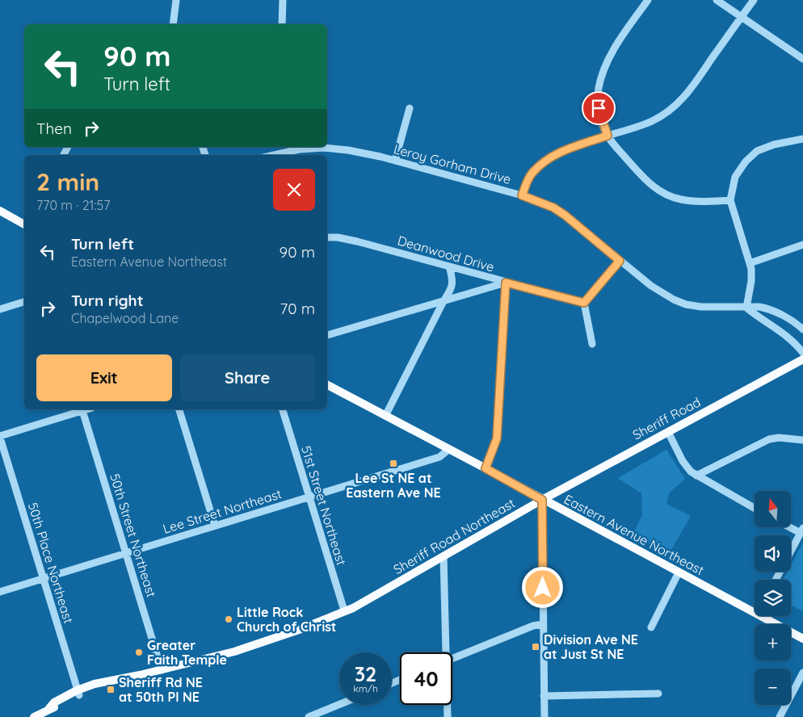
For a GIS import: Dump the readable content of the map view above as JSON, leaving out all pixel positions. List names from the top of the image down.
{
  "streets": {
    "main road": ["Sheriff Road", "Eastern Avenue Northeast", "Sheriff Road Northeast"],
    "street": [
      "Leroy Gorham Drive",
      "Deanwood Drive",
      "51st Street Northeast",
      "Lee Street Northeast",
      "50th Street Northeast",
      "50th Place Northeast"
    ]
  },
  "crossings": [
    ["Sheriff Road", "Eastern Avenue Northeast"],
    ["Sheriff Road", "Sheriff Road Northeast"],
    ["51st Street Northeast", "Lee Street Northeast"],
    ["51st Street Northeast", "Sheriff Road Northeast"],
    ["Lee Street Northeast", "Eastern Avenue Northeast"],
    ["Lee Street Northeast", "50th Street Northeast"],
    ["Lee Street Northeast", "50th Place Northeast"],
    ["Eastern Avenue Northeast", "Sheriff Road Northeast"],
    ["50th Street Northeast", "Sheriff Road Northeast"],
    ["Sheriff Road Northeast", "50th Place Northeast"]
  ],
  "places": {
    "transit": ["Lee St NE at Eastern Ave NE", "Division Ave NE at Just St NE", "Sheriff Rd NE at 50th Pl NE"],
    "other": ["Little Rock Church of Christ", "Greater Faith Temple"]
  },
  "north": "top",
  "page": {
    "turn": ["90 m", "Turn left"],
    "then": "Then",
    "heading": ["2 min", "770 m · 21:57"],
    "list": [
      {
        "name": "Turn left",
        "note": "Eastern Avenue Northeast",
        "value": "90 m"
      },
      {
        "name": "Turn right",
        "note": "Chapelwood Lane",
        "value": "70 m"
      }
    ],
    "buttons": ["Exit", "Share"],
    "map_buttons": ["+", "−"],
    "speed": "32 km/h",
    "limit": "40"
  }
}
